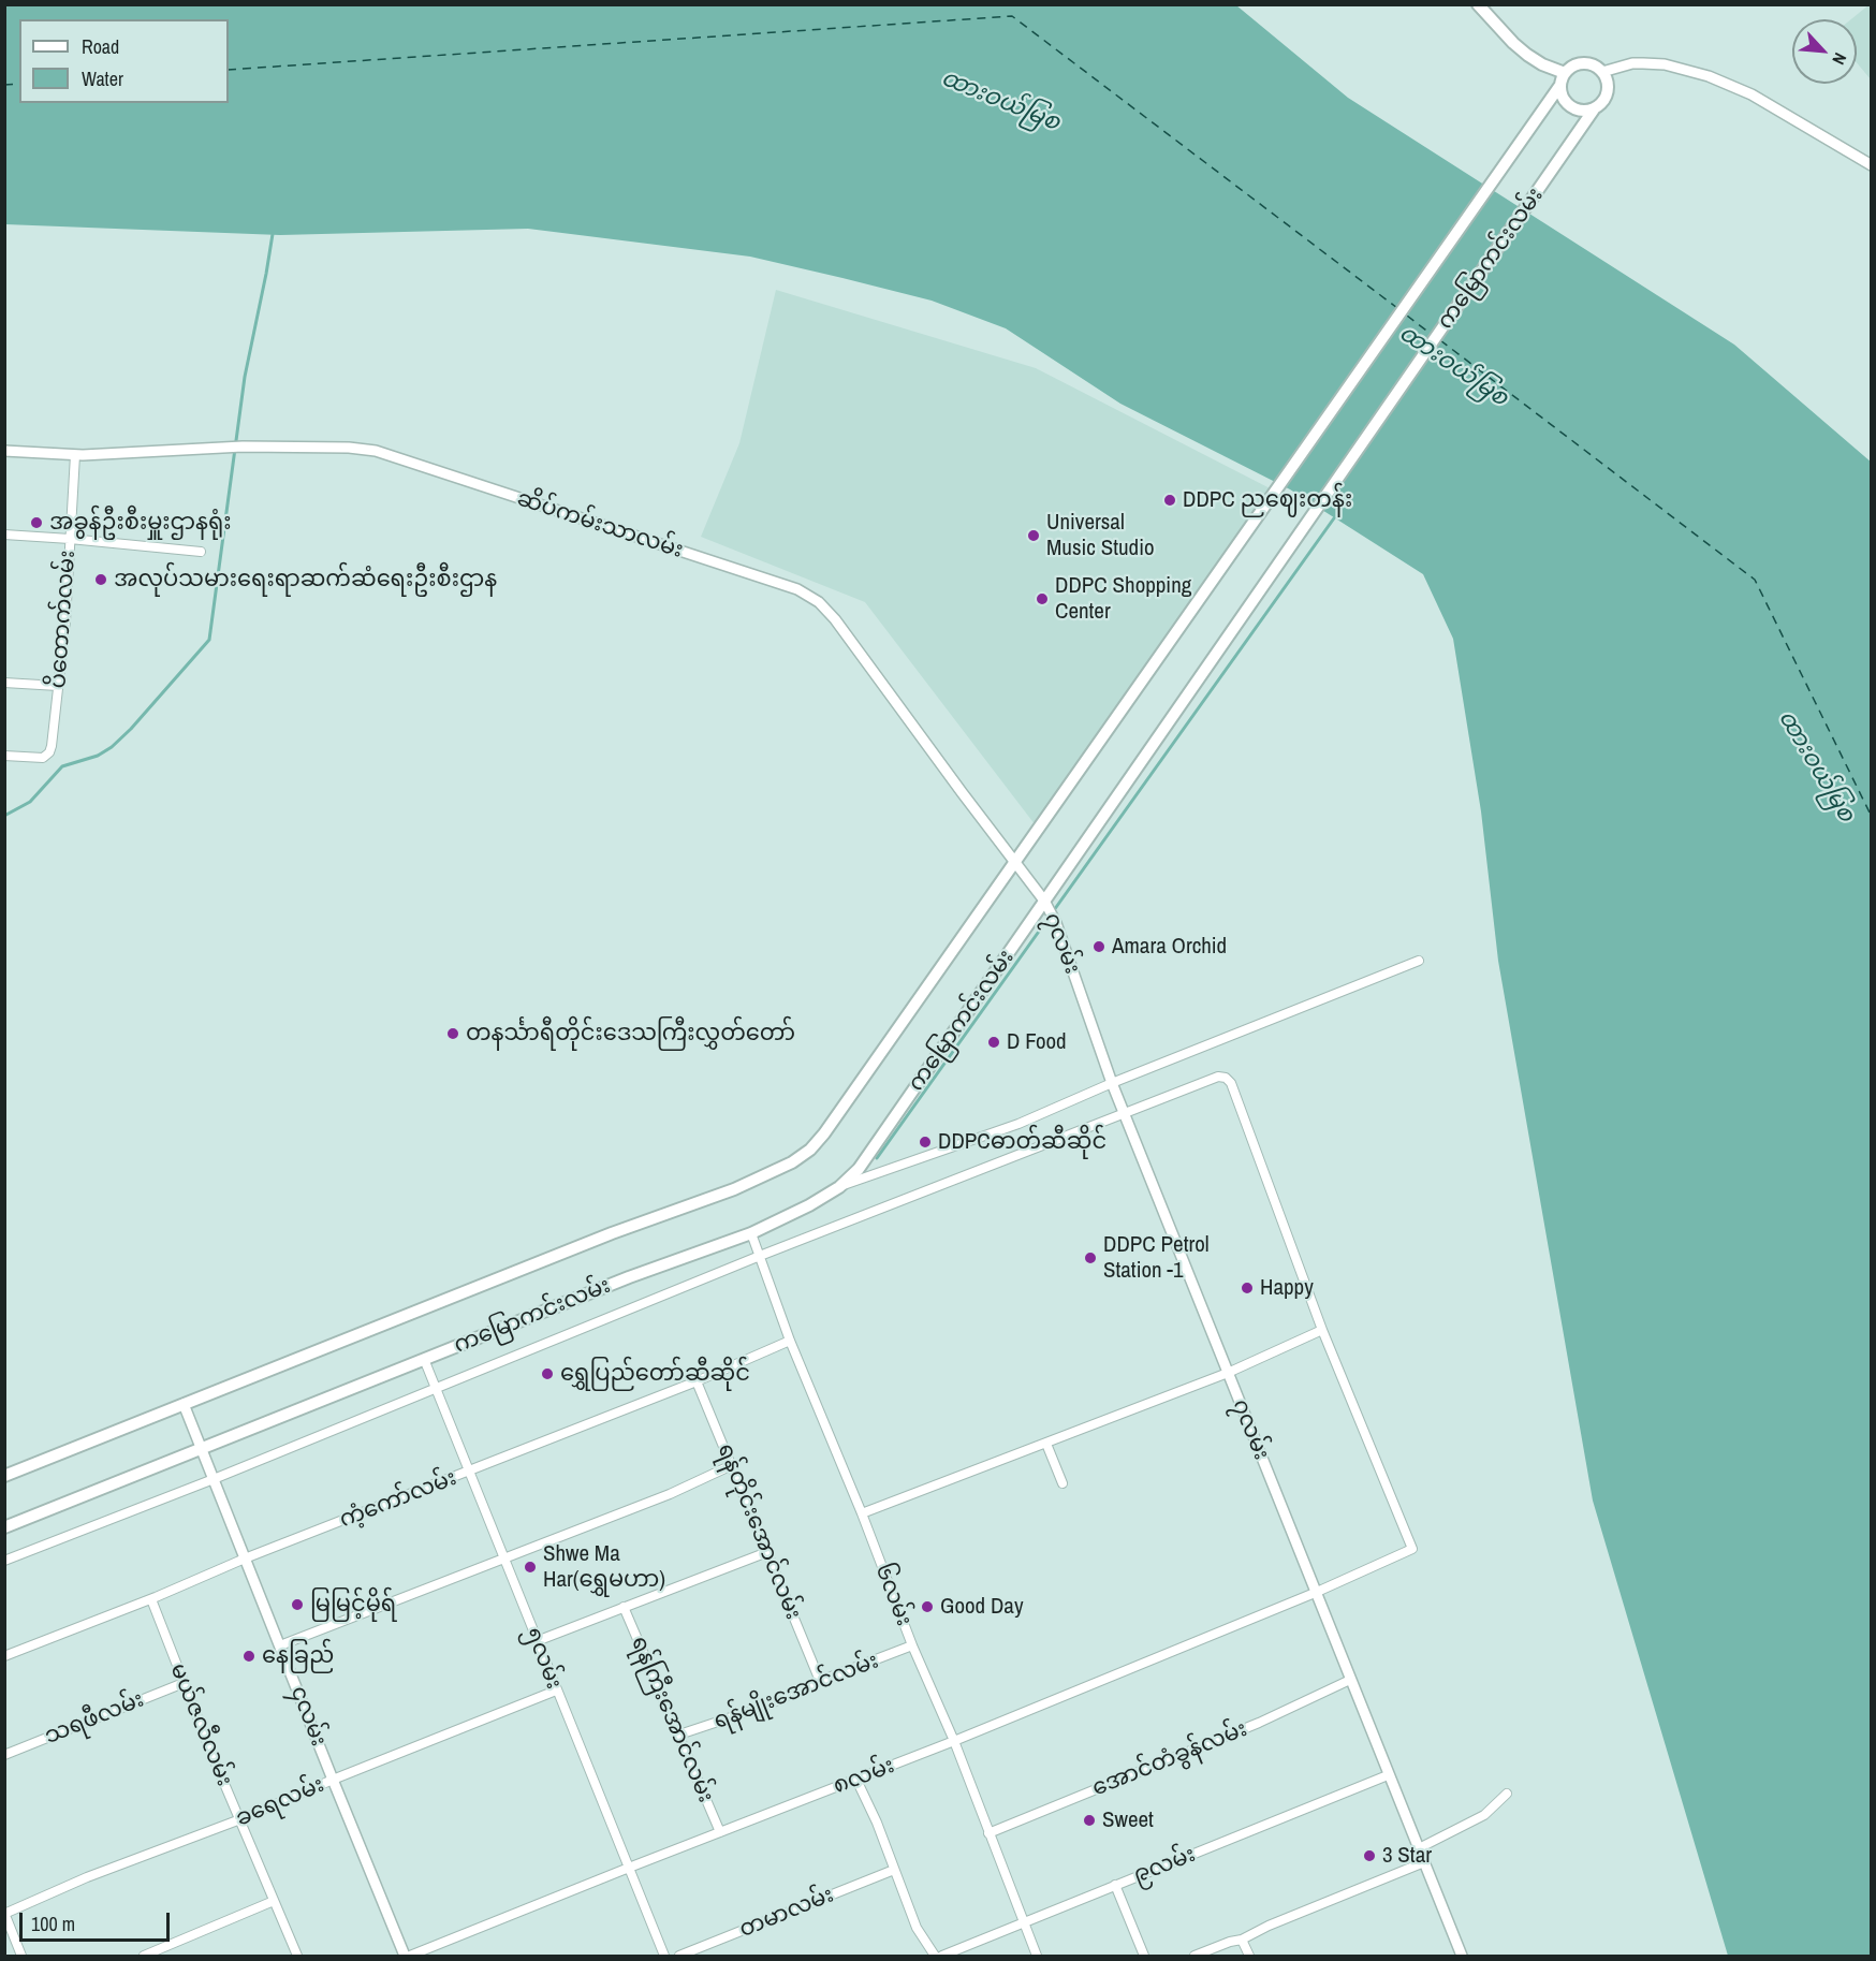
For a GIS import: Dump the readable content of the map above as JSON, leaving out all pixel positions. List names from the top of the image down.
{
  "streets": {
    "main road": ["ကမြောကင်းလမ်း"],
    "street": [
      "ဆိပ်ကမ်းသာလမ်း",
      "ပိတောက်လမ်း",
      "၇လမ်း",
      "ကံ့ကော်လမ်း",
      "ရန်တိုင်းအောင်လမ်း",
      "၆လမ်း",
      "၅လမ်း",
      "ရန်မျိုးအောင်လမ်း",
      "၄လမ်း",
      "သရဖီလမ်း",
      "ရန်ကြီးအောင်လမ်း",
      "မယ်ဇလီလမ်း",
      "အောင်တံခွန်လမ်း",
      "၈လမ်း",
      "ခရေလမ်း",
      "၉လမ်း",
      "တမာလမ်း"
    ]
  },
  "crossings": [
    ["ကမြောကင်းလမ်း", "ဆိပ်ကမ်းသာလမ်း"],
    ["ကမြောကင်းလမ်း", "၇လမ်း"],
    ["ကမြောကင်းလမ်း", "၆လမ်း"],
    ["ကမြောကင်းလမ်း", "၅လမ်း"],
    ["ကမြောကင်းလမ်း", "၄လမ်း"],
    ["ဆိပ်ကမ်းသာလမ်း", "ပိတောက်လမ်း"],
    ["ဆိပ်ကမ်းသာလမ်း", "၇လမ်း"],
    ["၇လမ်း", "အောင်တံခွန်လမ်း"],
    ["၇လမ်း", "၈လမ်း"],
    ["၇လမ်း", "၉လမ်း"],
    ["ကံ့ကော်လမ်း", "ရန်တိုင်းအောင်လမ်း"],
    ["ကံ့ကော်လမ်း", "၆လမ်း"],
    ["ကံ့ကော်လမ်း", "၅လမ်း"],
    ["ကံ့ကော်လမ်း", "၄လမ်း"],
    ["ကံ့ကော်လမ်း", "မယ်ဇလီလမ်း"],
    ["ရန်တိုင်းအောင်လမ်း", "ရန်မျိုးအောင်လမ်း"],
    ["၆လမ်း", "ရန်မျိုးအောင်လမ်း"],
    ["၆လမ်း", "အောင်တံခွန်လမ်း"],
    ["၆လမ်း", "၈လမ်း"],
    ["၆လမ်း", "၉လမ်း"],
    ["၅လမ်း", "၈လမ်း"],
    ["၅လမ်း", "ခရေလမ်း"],
    ["ရန်မျိုးအောင်လမ်း", "ရန်ကြီးအောင်လမ်း"],
    ["၄လမ်း", "ခရေလမ်း"],
    ["သရဖီလမ်း", "မယ်ဇလီလမ်း"],
    ["ရန်ကြီးအောင်လမ်း", "၈လမ်း"],
    ["မယ်ဇလီလမ်း", "ခရေလမ်း"]
  ],
  "water": ["ထားဝယ်မြစ"],
  "places": [
    "DDPC ညဈေးတန်း",
    "အခွန်ဦးစီးမှူးဌာနရုံး",
    "Universal Music Studio",
    "အလုပ်သမားရေးရာဆက်ဆံရေးဦးစီးဌာန",
    "DDPC Shopping Center",
    "Amara Orchid",
    "တနင်္သာရီတိုင်းဒေသကြီးလွှတ်တော်",
    "D Food",
    "DDPCဓာတ်ဆီဆိုင်",
    "DDPC Petrol Station -1",
    "Happy",
    "ရွှေပြည်တော်ဆီဆိုင်",
    "Shwe Ma Har(‌‌ရွှေမဟာ)",
    "မြမြင့်မိုရ်",
    "Good Day",
    "နေခြည်",
    "Sweet",
    "3 Star"
  ],
  "legend": ["Road", "Water"],
  "scale_bar": "100 m",
  "north": "bottom right"
}
